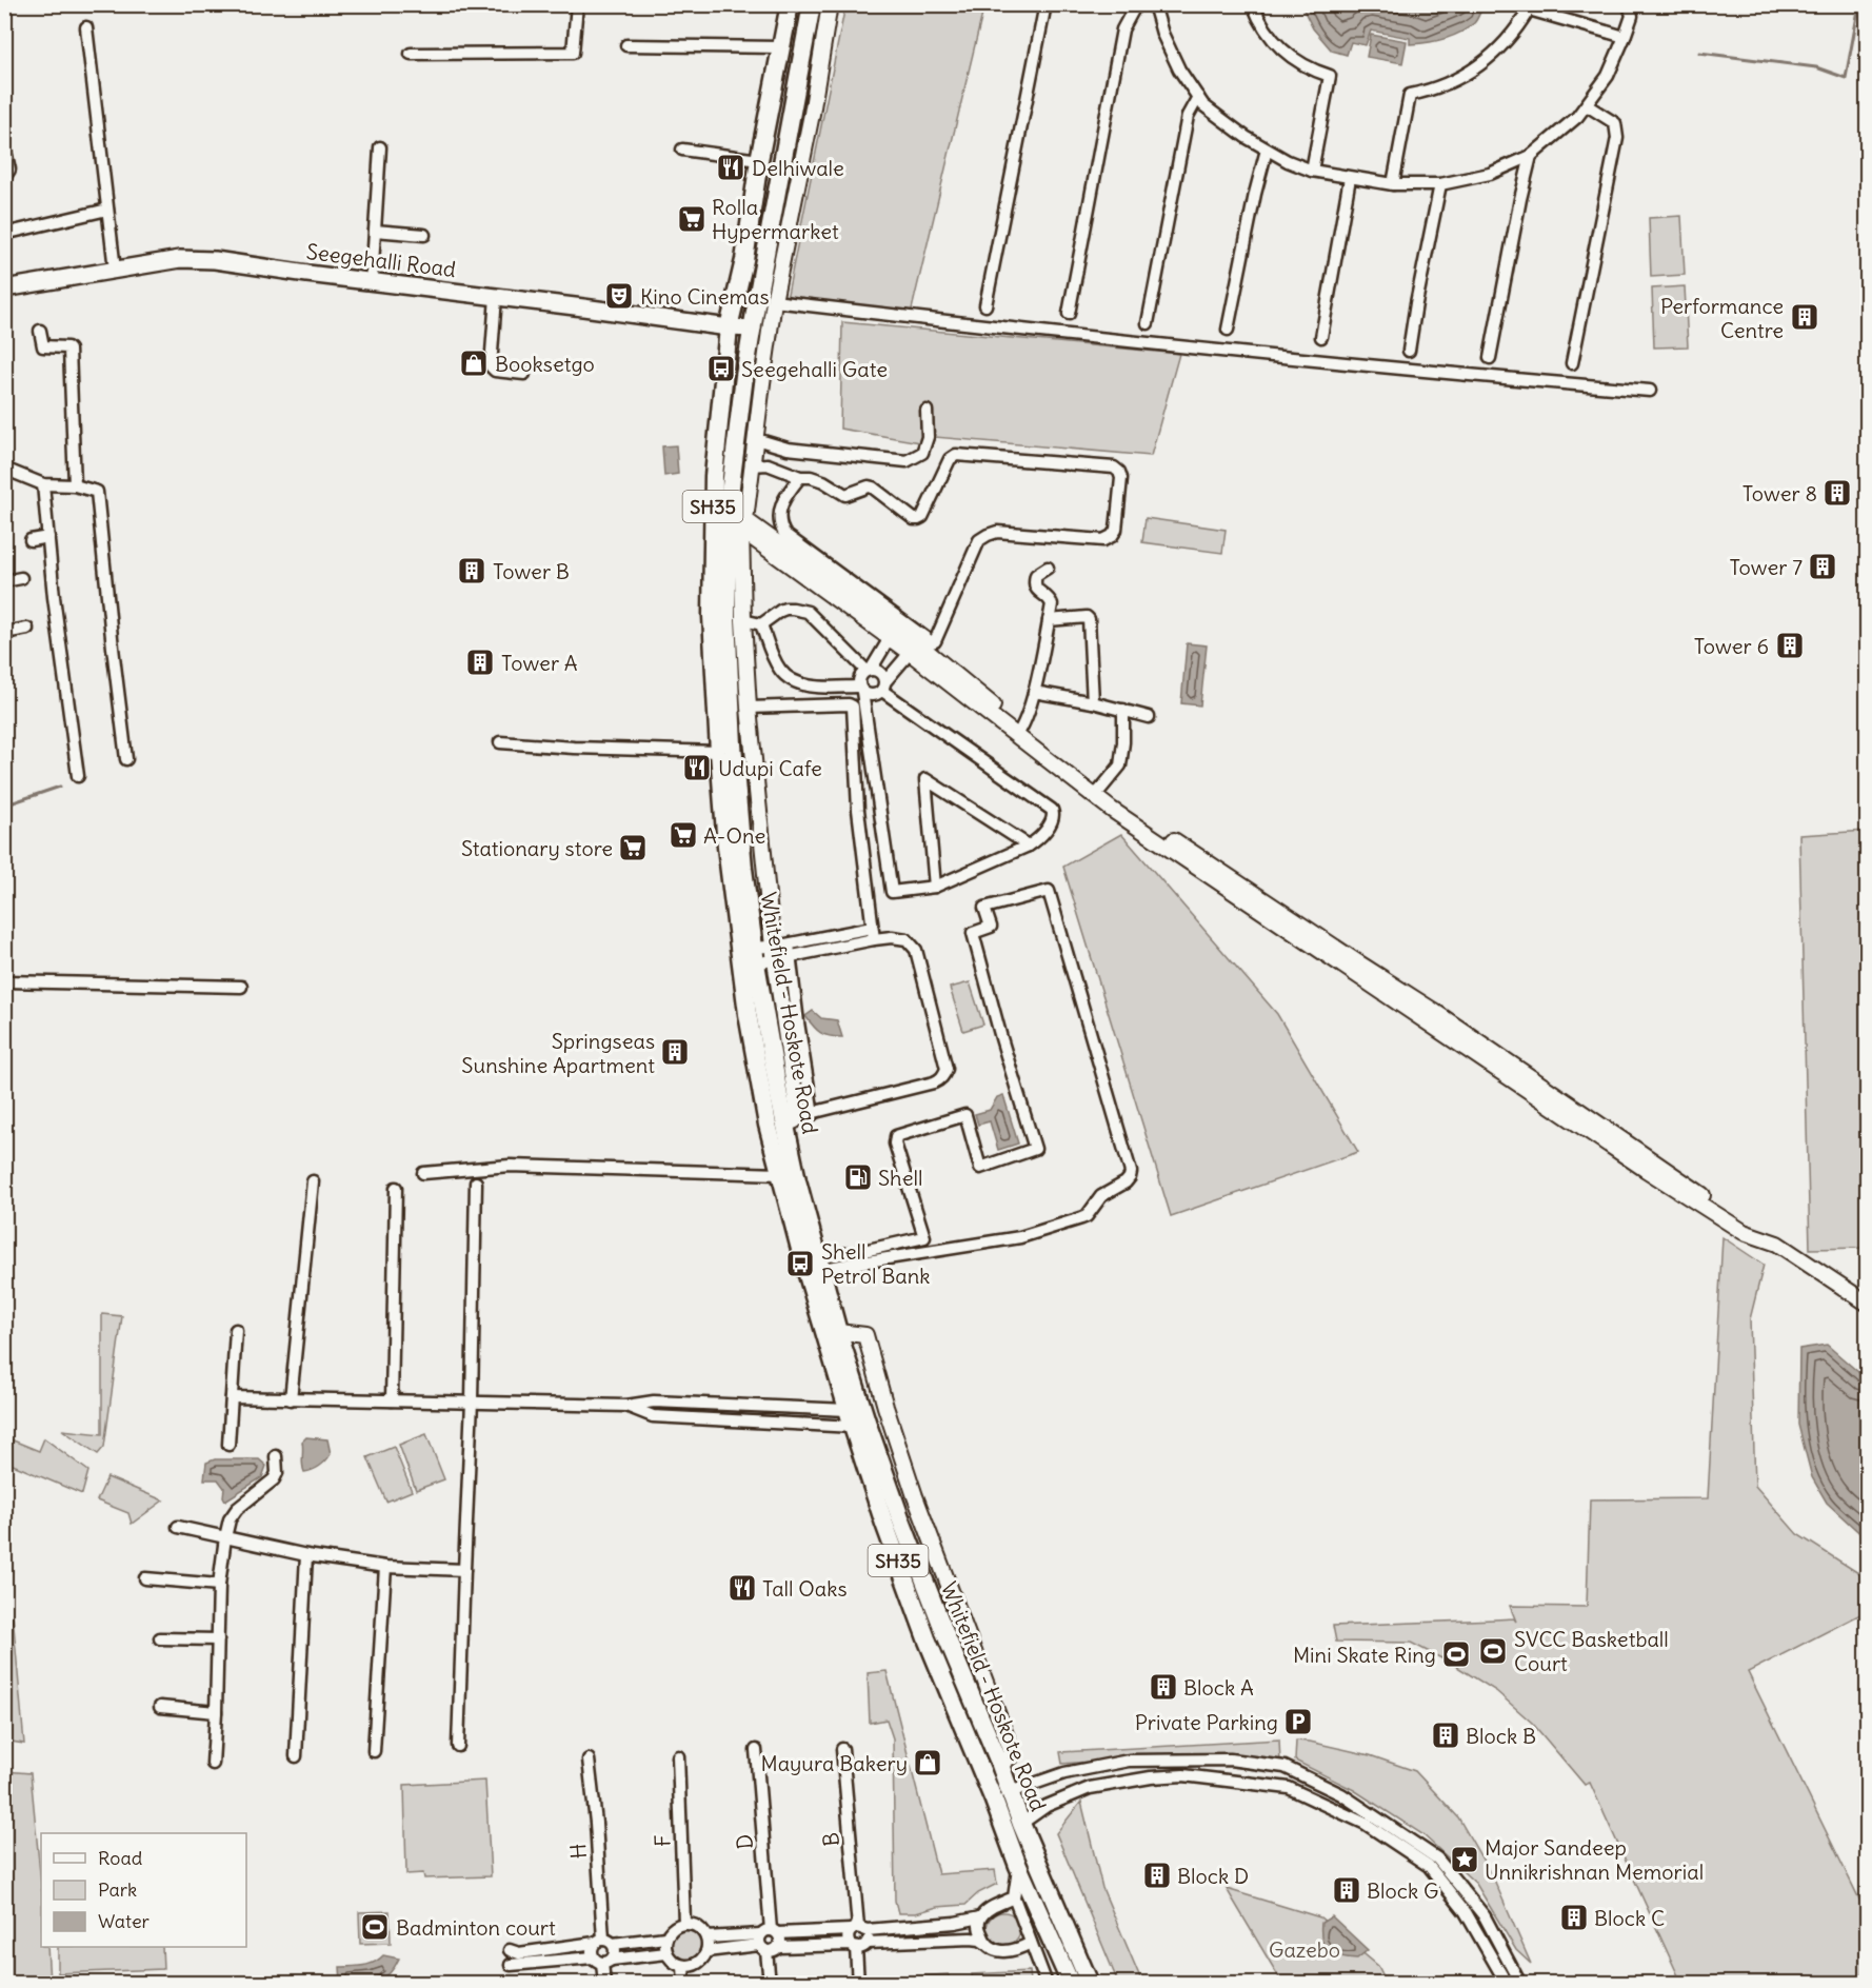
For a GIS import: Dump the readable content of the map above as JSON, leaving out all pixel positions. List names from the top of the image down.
{
  "streets": {
    "main road": ["Seegehalli Road", "SH35", "Whitefield - Hoskote Road"],
    "street": [
      "B",
      "F",
      "D",
      "H"
    ]
  },
  "crossings": [
    ["Seegehalli Road", "Whitefield - Hoskote Road"]
  ],
  "parks": ["Gazebo"],
  "places": {
    "restaurant": ["Delhiwale", "Udupi Cafe", "Tall Oaks"],
    "supermarket": ["Rolla Hypermarket", "A-One", "Stationary store"],
    "theatre": ["Kino Cinemas"],
    "building": [
      "Performance Centre",
      "Tower 8",
      "Tower 7",
      "Tower B",
      "Tower 6",
      "Tower A",
      "Springseas Sunshine Apartment",
      "Block A",
      "Block B",
      "Block D",
      "Block G",
      "Block C"
    ],
    "shop": ["Booksetgo", "Mayura Bakery"],
    "bus stop": ["Seegehalli Gate", "Shell Petrol Bank"],
    "fuel station": ["Shell"],
    "sports": ["SVCC Basketball Court", "Mini Skate Ring", "Badminton court"],
    "parking": ["Private Parking"],
    "place": ["Major Sandeep Unnikrishnan Memorial"]
  },
  "legend": ["Road", "Park", "Water"]
}
